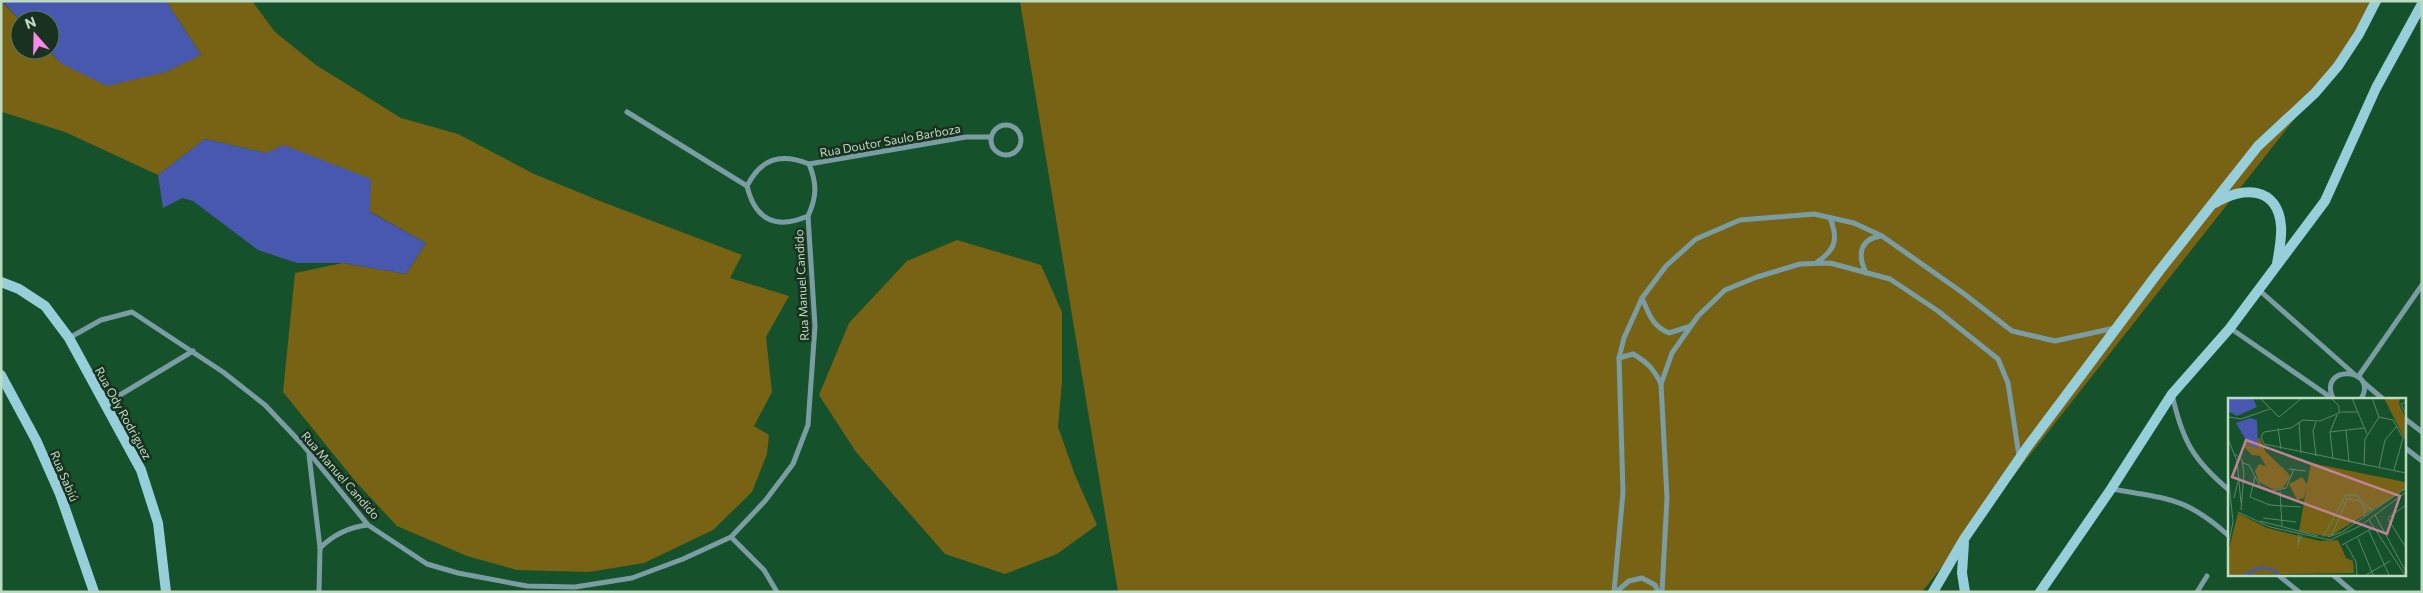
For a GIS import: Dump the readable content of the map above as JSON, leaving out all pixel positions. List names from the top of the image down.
{
  "streets": {
    "main road": ["Rua Ody Rodriguez", "Rua Sabiú"],
    "street": ["Rua Doutor Saulo Barboza", "Rua Manuel Candido"]
  },
  "crossings": [
    ["Rua Doutor Saulo Barboza", "Rua Manuel Candido"],
    ["Rua Manuel Candido", "Rua Ody Rodriguez"]
  ],
  "north": "top"
}
